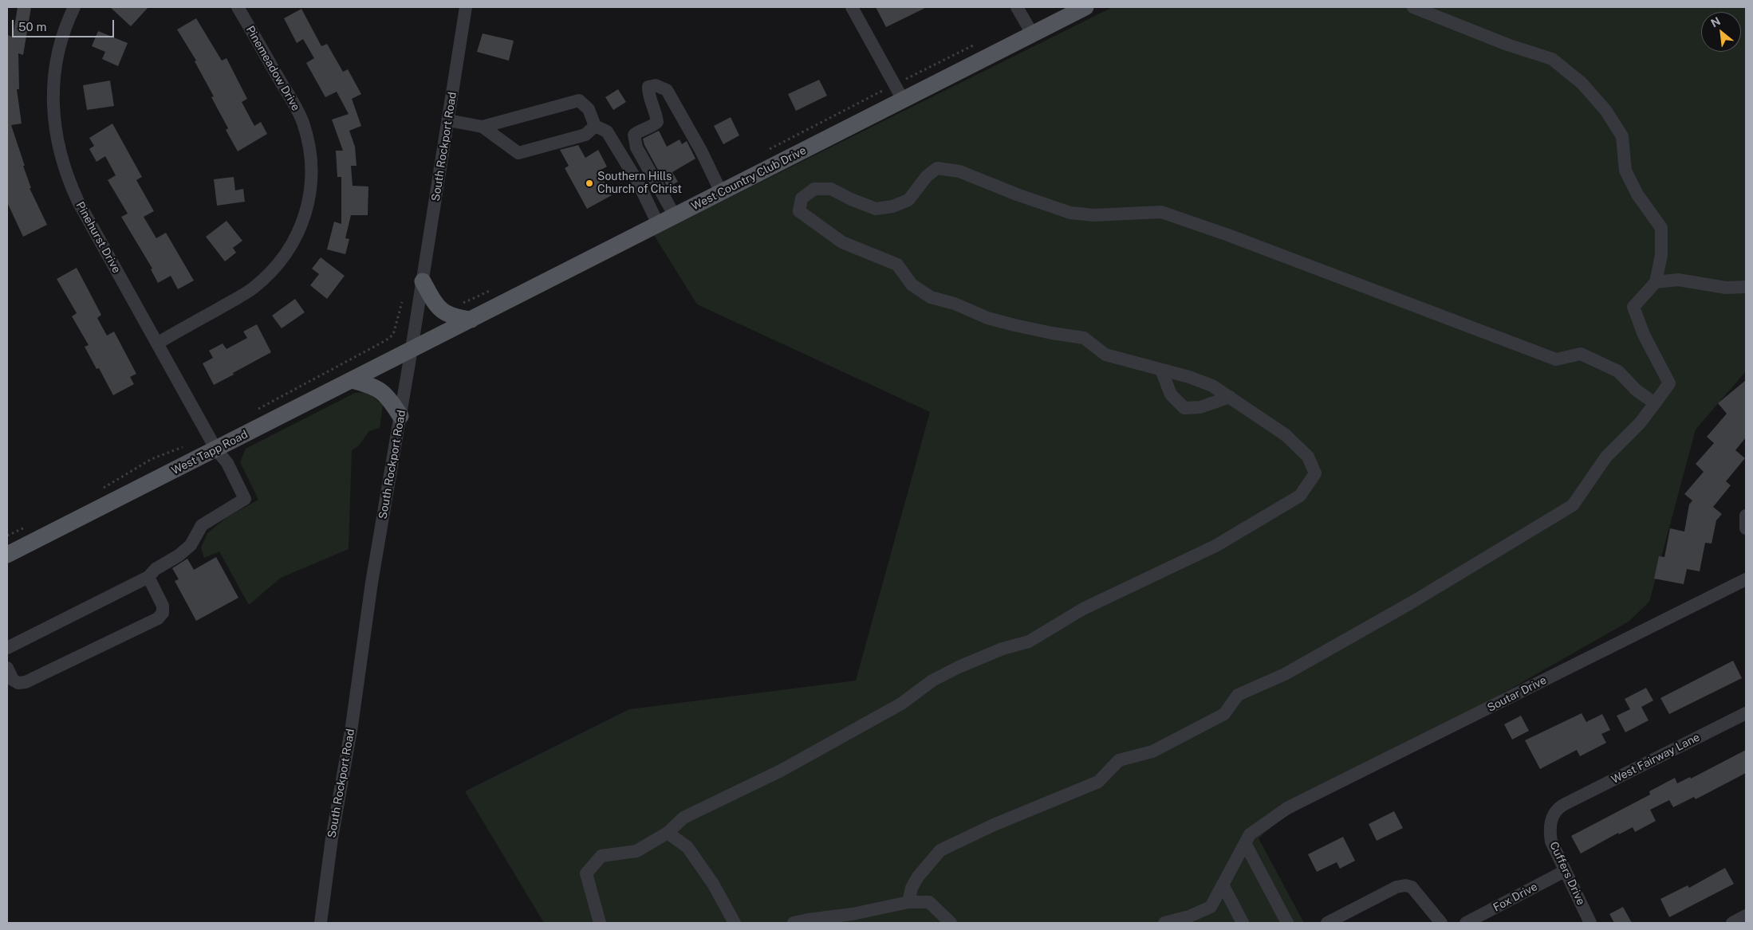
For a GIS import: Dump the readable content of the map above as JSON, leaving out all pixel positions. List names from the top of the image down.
{
  "streets": {
    "main road": ["West Country Club Drive", "West Tapp Road"],
    "street": [
      "Pinemeadow Drive",
      "South Rockport Road",
      "Pinehurst Drive",
      "Soutar Drive",
      "West Fairway Lane",
      "Cuffers Drive",
      "Fox Drive"
    ]
  },
  "crossings": [
    ["Pinemeadow Drive", "Pinehurst Drive"],
    ["South Rockport Road", "West Country Club Drive"],
    ["South Rockport Road", "West Tapp Road"],
    ["West Country Club Drive", "West Tapp Road"],
    ["Pinehurst Drive", "West Tapp Road"],
    ["West Fairway Lane", "Cuffers Drive"],
    ["Cuffers Drive", "Fox Drive"]
  ],
  "places": ["Southern Hills Church of Christ"],
  "scale_bar": "50 m",
  "north": "top left"
}
